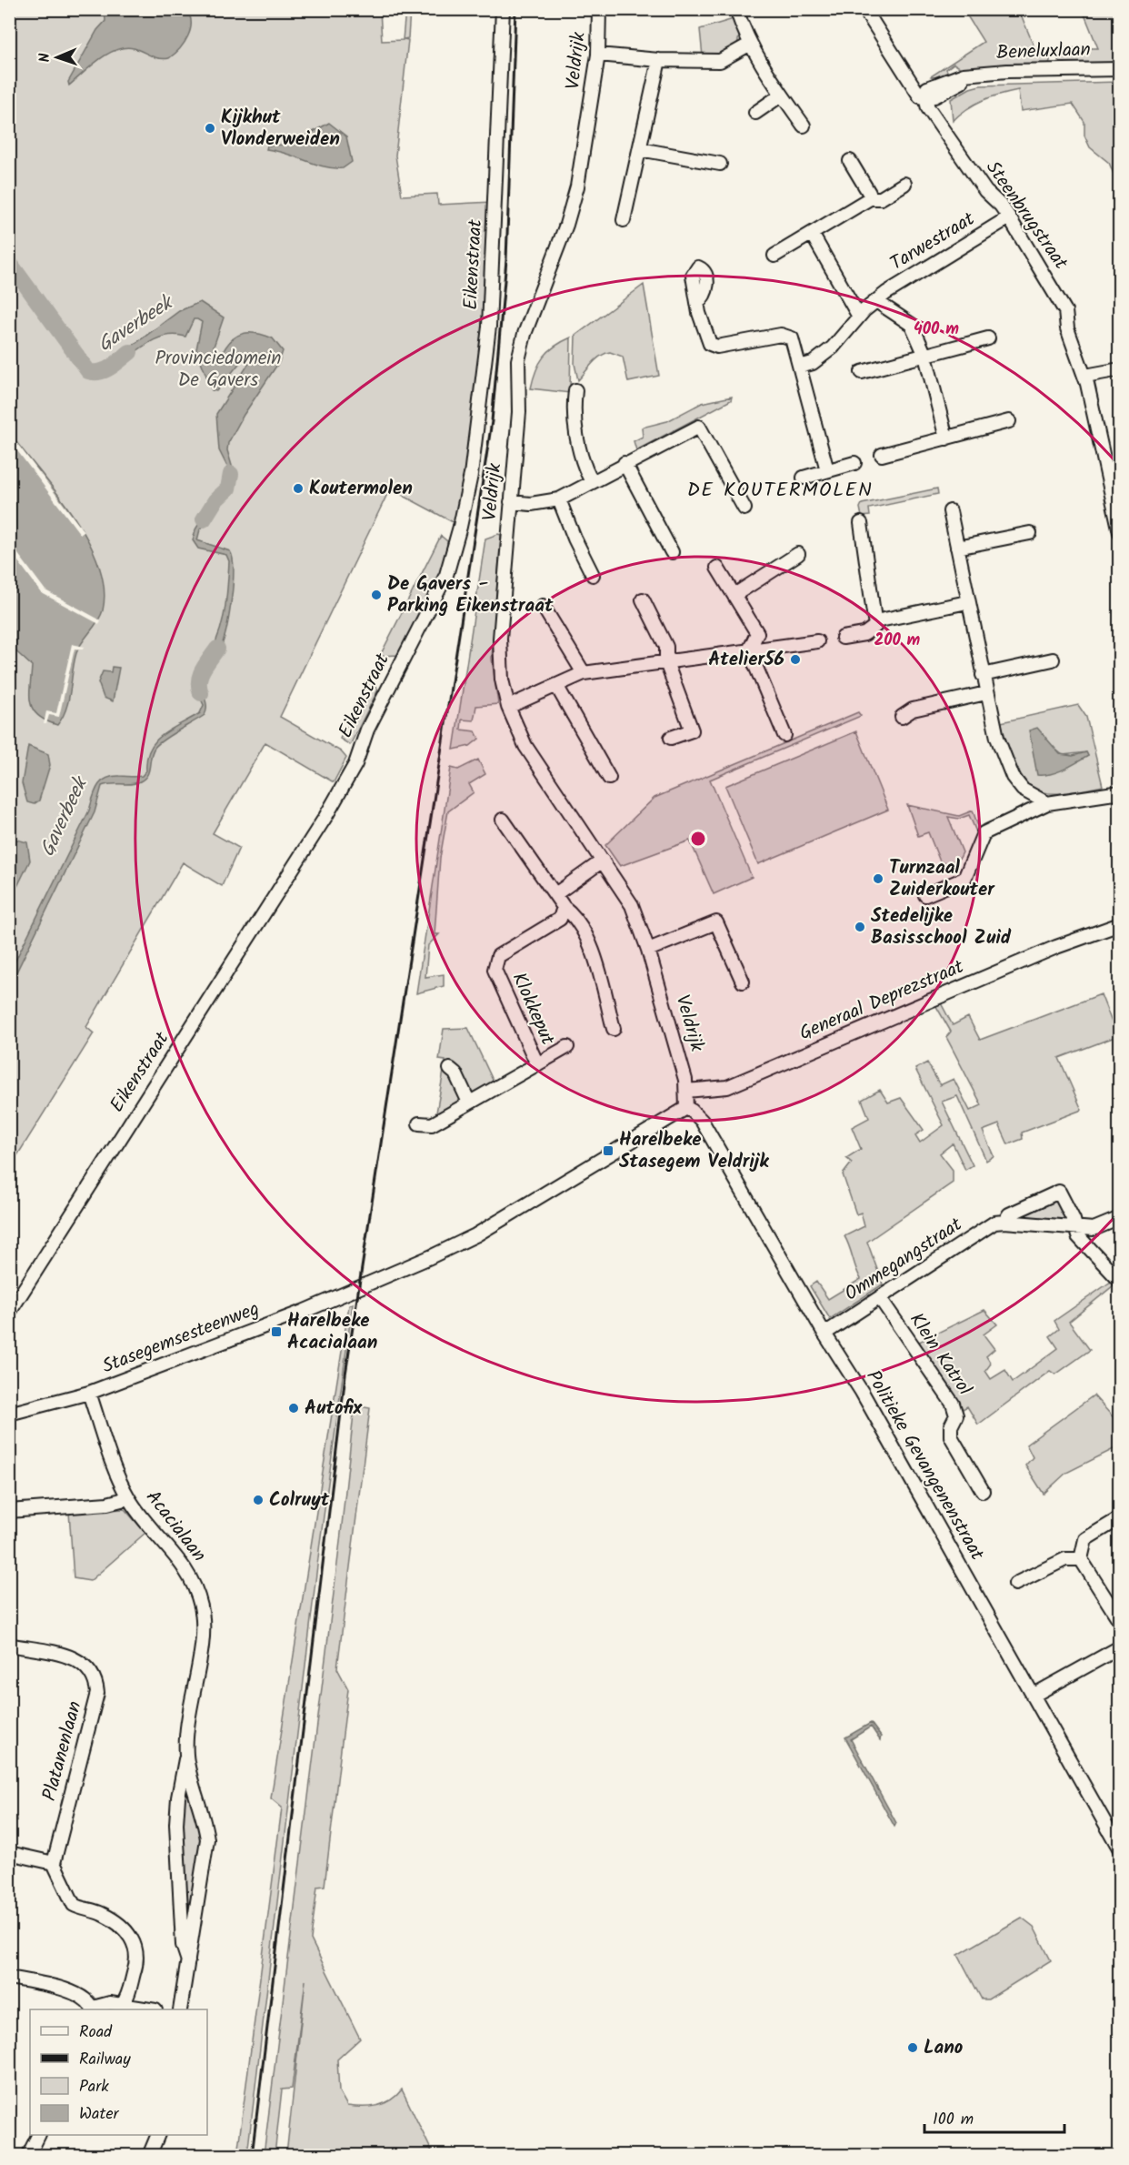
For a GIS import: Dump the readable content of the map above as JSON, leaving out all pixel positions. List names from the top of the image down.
{
  "streets": {
    "street": [
      "Beneluxlaan",
      "Veldrijk",
      "Steenbrugstraat",
      "Tarwestraat",
      "Eikenstraat",
      "Generaal Deprezstraat",
      "Klokkeput",
      "Ommegangstraat",
      "Stasegemsesteenweg",
      "Klein Katrol",
      "Politieke Gevangenenstraat",
      "Acacialaan",
      "Platanenlaan"
    ]
  },
  "crossings": [
    ["Beneluxlaan", "Steenbrugstraat"],
    ["Veldrijk", "Generaal Deprezstraat"],
    ["Veldrijk", "Stasegemsesteenweg"],
    ["Veldrijk", "Politieke Gevangenenstraat"],
    ["Steenbrugstraat", "Tarwestraat"],
    ["Ommegangstraat", "Klein Katrol"],
    ["Ommegangstraat", "Politieke Gevangenenstraat"],
    ["Stasegemsesteenweg", "Politieke Gevangenenstraat"],
    ["Stasegemsesteenweg", "Acacialaan"]
  ],
  "districts": ["DE KOUTERMOLEN"],
  "water": ["Gaverbeek"],
  "parks": ["Provinciedomein De Gavers"],
  "places": {
    "other": [
      "Kijkhut Vlonderweiden",
      "Koutermolen",
      "De Gavers - Parking Eikenstraat",
      "Atelier56",
      "Turnzaal Zuiderkouter",
      "Stedelijke Basisschool Zuid",
      "Autofix",
      "Colruyt",
      "Lano"
    ],
    "transit": ["Harelbeke Stasegem Veldrijk", "Harelbeke Acacialaan"]
  },
  "legend": [
    "Road",
    "Railway",
    "Park",
    "Water"
  ],
  "scale_bar": "100 m",
  "north": "left",
  "rings": ["400 m", "200 m"]
}
